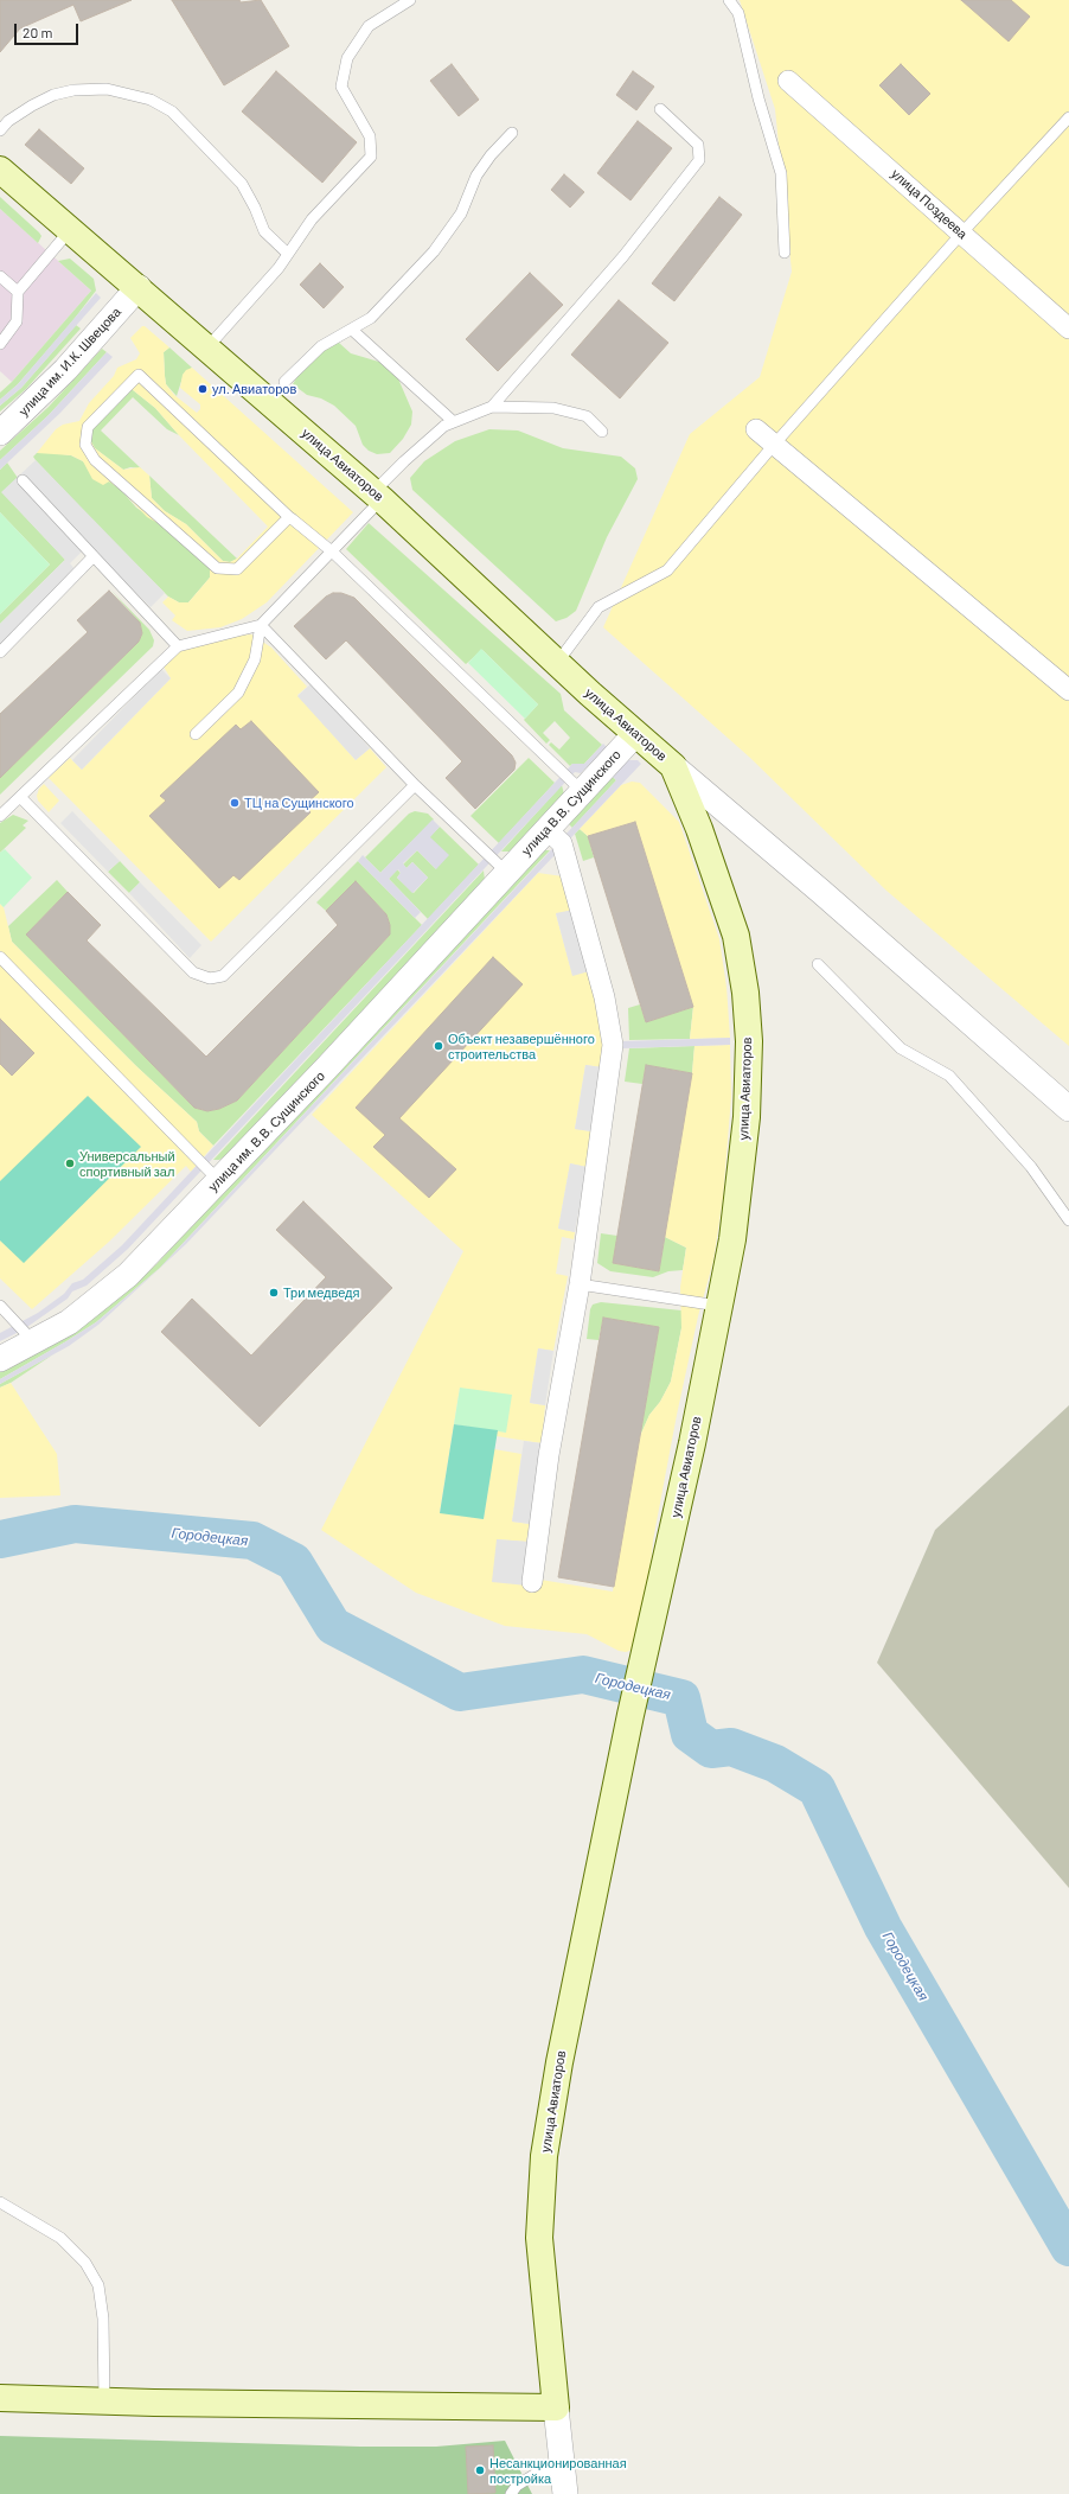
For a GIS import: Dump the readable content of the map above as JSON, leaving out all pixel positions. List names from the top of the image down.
{
  "streets": {
    "main road": ["улица Авиаторов"],
    "street": [
      "улица Поздеева",
      "улица им. И.К. Швецова",
      "улица В.В. Сущинского",
      "улица им. В.В. Сущинского"
    ]
  },
  "crossings": [
    ["улица им. И.К. Швецова", "улица Авиаторов"],
    ["улица Авиаторов", "улица В.В. Сущинского"],
    ["улица В.В. Сущинского", "улица им. В.В. Сущинского"]
  ],
  "water": ["Городецкая"],
  "places": [
    "ул. Авиаторов",
    "ТЦ на Сущинского",
    "Объект незавершённого строительства",
    "Универсальный спортивный зал",
    "Три медведя",
    "Несанкционированная постройка"
  ],
  "scale_bar": "20 m"
}
